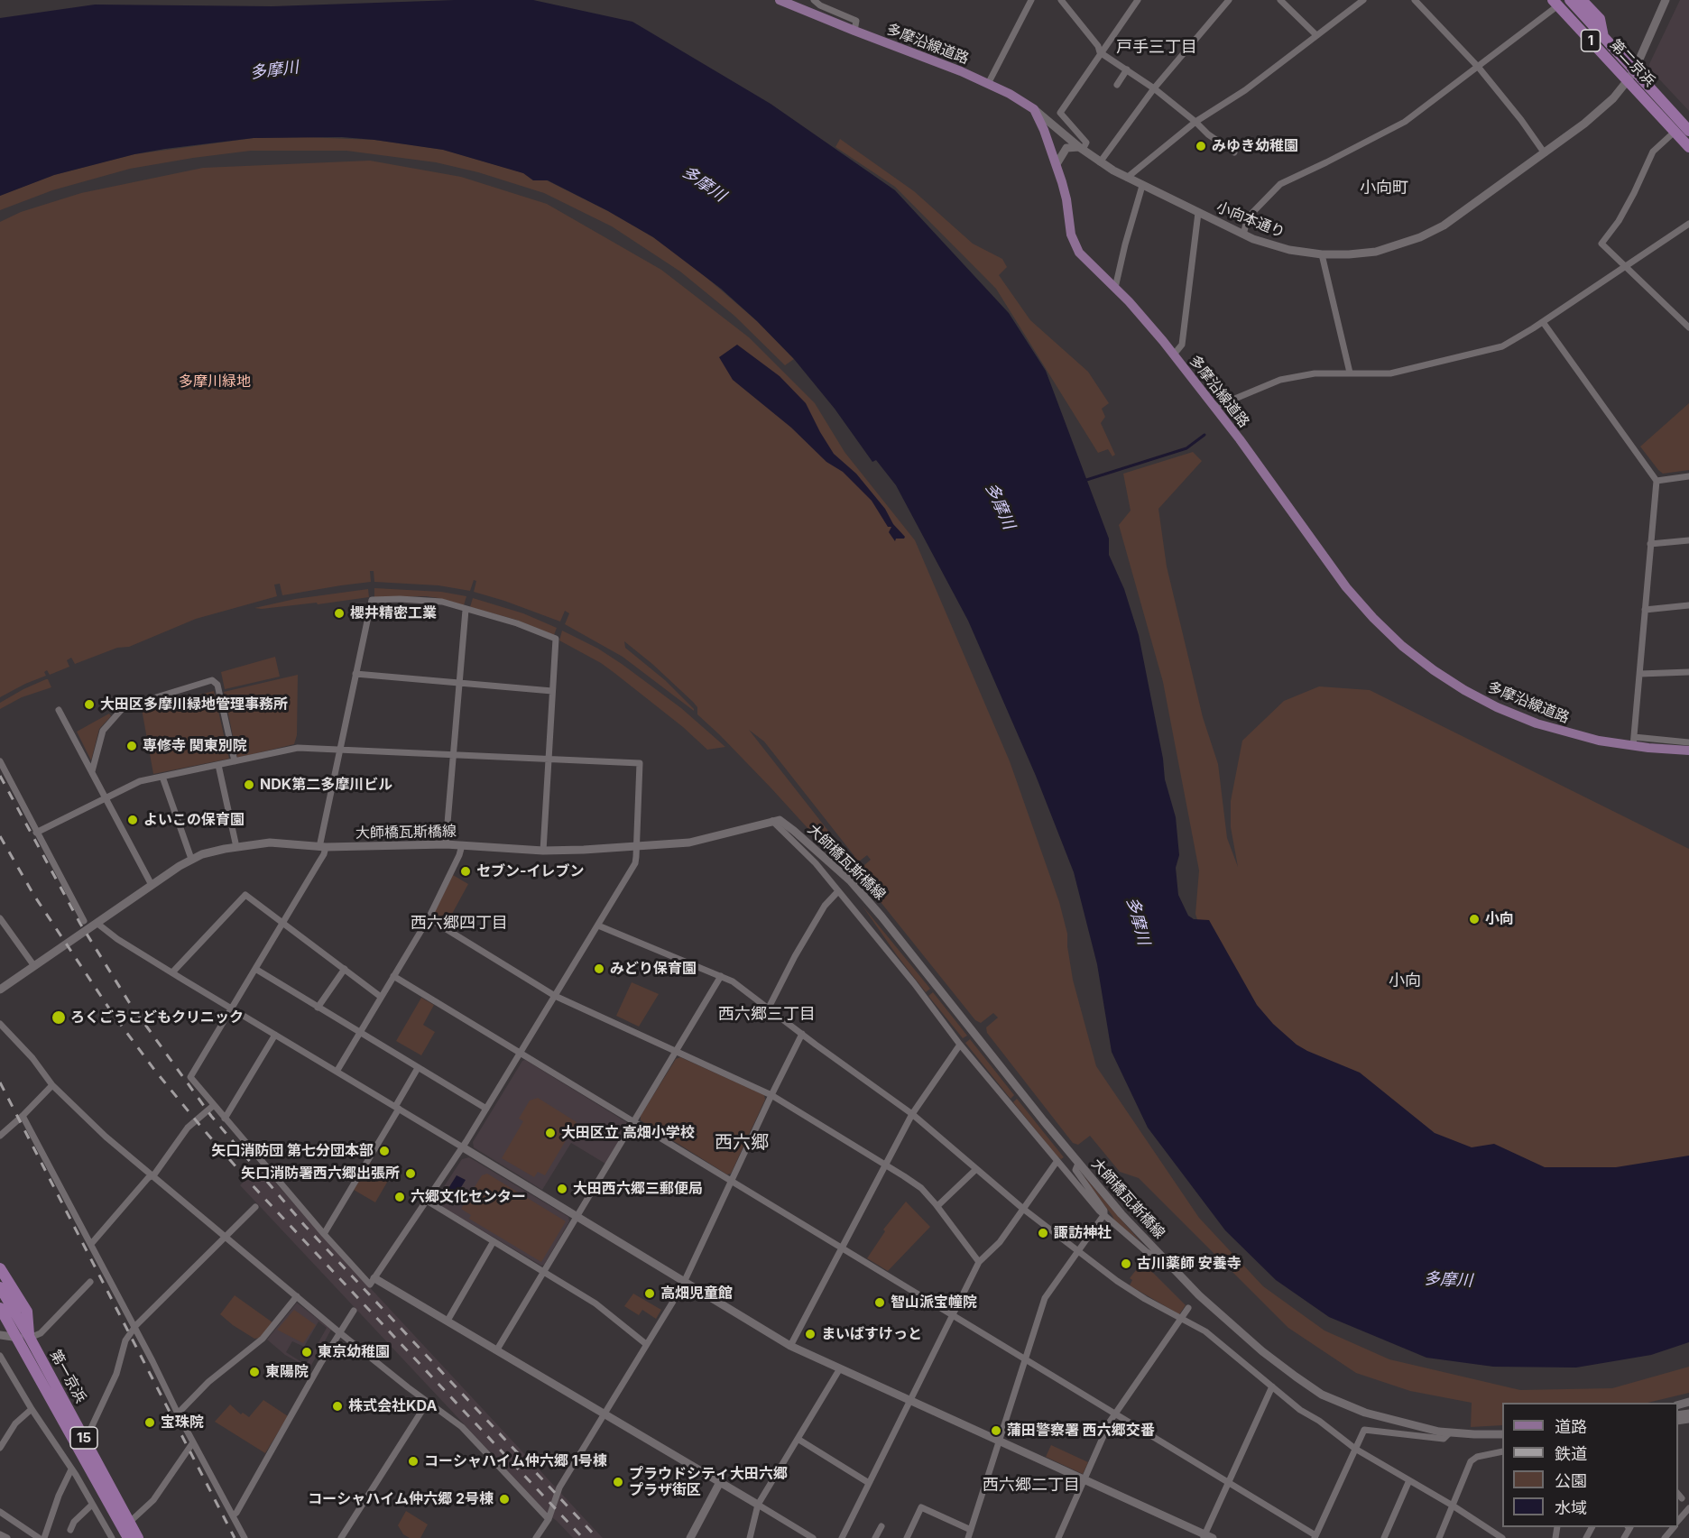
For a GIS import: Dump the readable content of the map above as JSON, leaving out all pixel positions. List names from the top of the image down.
{
  "streets": {
    "highway": [
      "1",
      "第二京浜",
      "第一京浜",
      "15"
    ],
    "main road": ["多摩沿線道路"],
    "street": ["小向本通り", "大師橋瓦斯橋線"]
  },
  "crossings": [
    ["多摩沿線道路", "小向本通り"],
    ["第二京浜", "小向本通り"]
  ],
  "districts": [
    "戸手三丁目",
    "小向町",
    "西六郷四丁目",
    "小向",
    "西六郷三丁目",
    "西六郷",
    "西六郷二丁目"
  ],
  "water": ["多摩川"],
  "parks": ["多摩川緑地"],
  "places": [
    "みゆき幼稚園",
    "櫻井精密工業",
    "大田区多摩川緑地管理事務所",
    "専修寺 関東別院",
    "NDK第二多摩川ビル",
    "よいこの保育園",
    "セブン-イレブン",
    "小向",
    "みどり保育園",
    "ろくごうこどもクリニック",
    "大田区立 高畑小学校",
    "矢口消防団 第七分団本部",
    "矢口消防署西六郷出張所",
    "大田西六郷三郵便局",
    "六郷文化センター",
    "諏訪神社",
    "古川薬師 安養寺",
    "高畑児童館",
    "智山派宝幢院",
    "まいばすけっと",
    "東京幼稚園",
    "東陽院",
    "株式会社KDA",
    "宝珠院",
    "蒲田警察署 西六郷交番",
    "コーシャハイム仲六郷 1号棟",
    "プラウドシティ大田六郷 プラザ街区",
    "コーシャハイム仲六郷 2号棟"
  ],
  "legend": [
    "道路",
    "鉄道",
    "公園",
    "水域"
  ]
}
